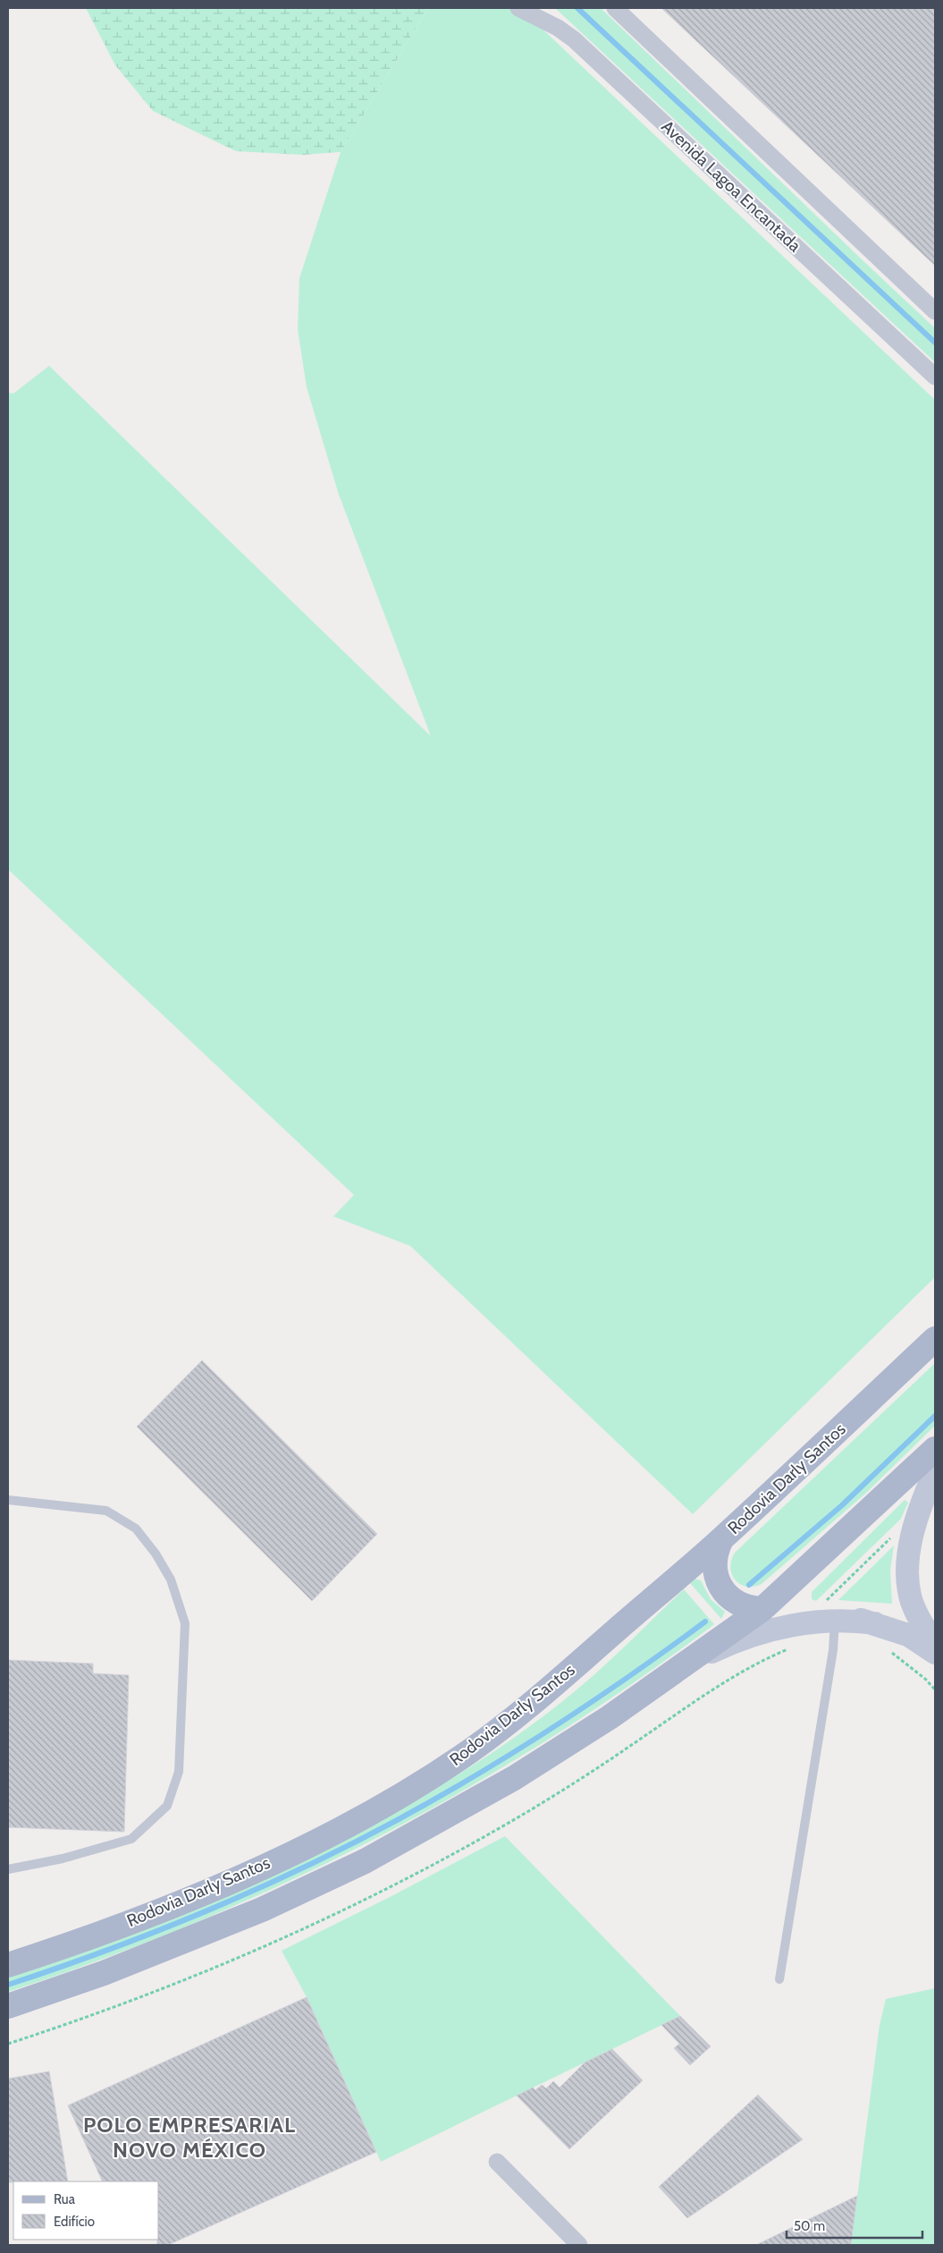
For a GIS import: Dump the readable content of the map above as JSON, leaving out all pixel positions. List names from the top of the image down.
{
  "streets": {
    "main road": ["Rodovia Darly Santos"],
    "street": ["Avenida Lagoa Encantada"]
  },
  "districts": ["POLO EMPRESARIAL NOVO MÉXICO"],
  "legend": ["Rua", "Edifício"],
  "scale_bar": "50 m"
}
